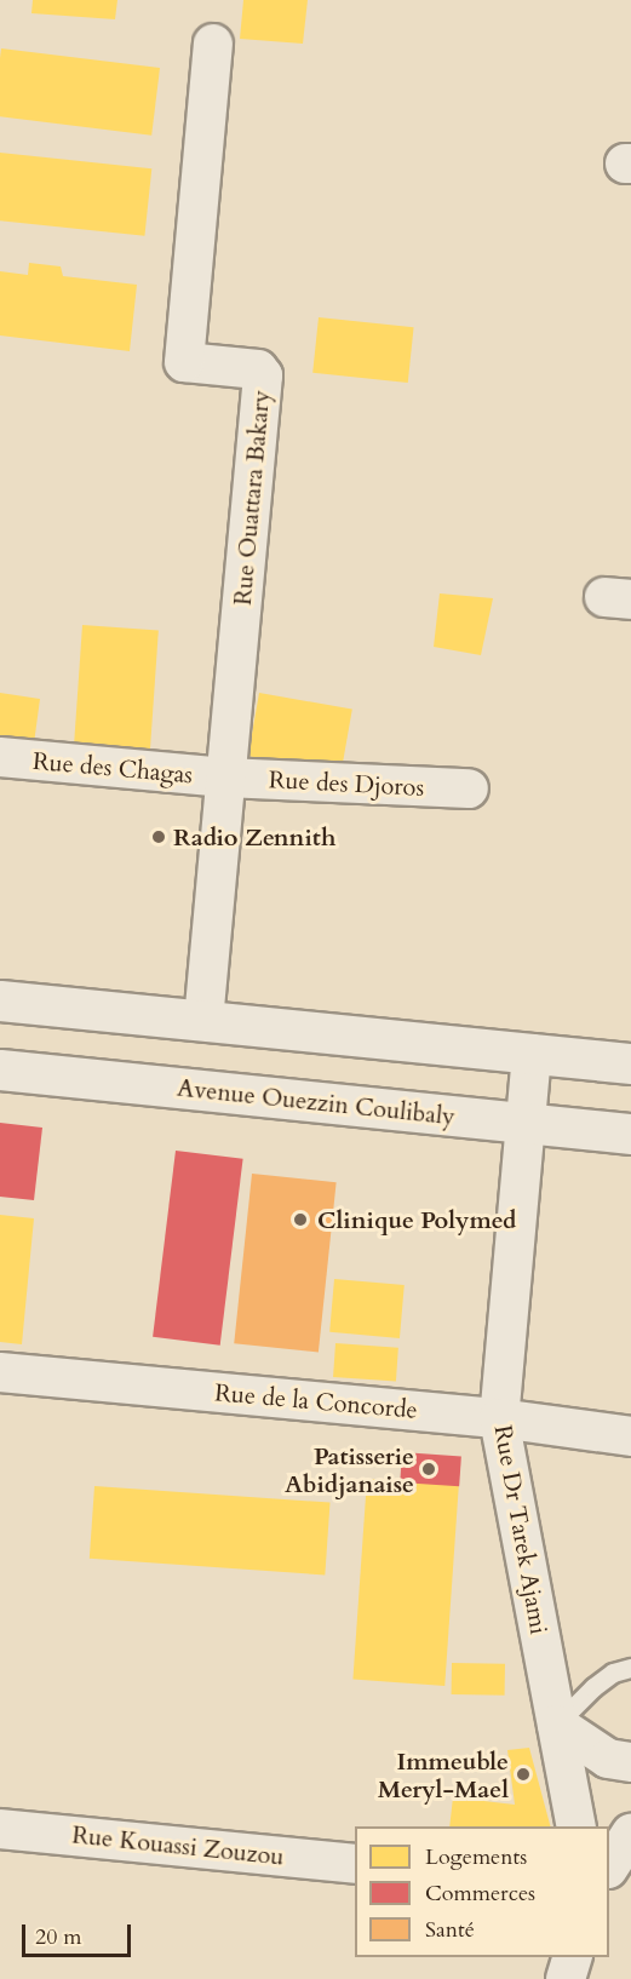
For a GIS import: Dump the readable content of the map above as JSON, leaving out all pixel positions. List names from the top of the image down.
{
  "streets": {
    "street": [
      "Rue Ouattara Bakary",
      "Rue des Chagas",
      "Rue des Djoros",
      "Avenue Ouezzin Coulibaly",
      "Rue de la Concorde",
      "Rue Dr Tarek Ajami",
      "Rue Kouassi Zouzou"
    ]
  },
  "crossings": [
    ["Rue Ouattara Bakary", "Rue des Chagas"],
    ["Rue Ouattara Bakary", "Rue des Djoros"],
    ["Rue des Chagas", "Rue des Djoros"],
    ["Avenue Ouezzin Coulibaly", "Rue Dr Tarek Ajami"],
    ["Rue de la Concorde", "Rue Dr Tarek Ajami"]
  ],
  "places": [
    "Radio Zennith",
    "Clinique Polymed",
    "Patisserie Abidjanaise",
    "Immeuble Meryl-Mael"
  ],
  "legend": ["Logements", "Commerces", "Santé"],
  "scale_bar": "20 m"
}
